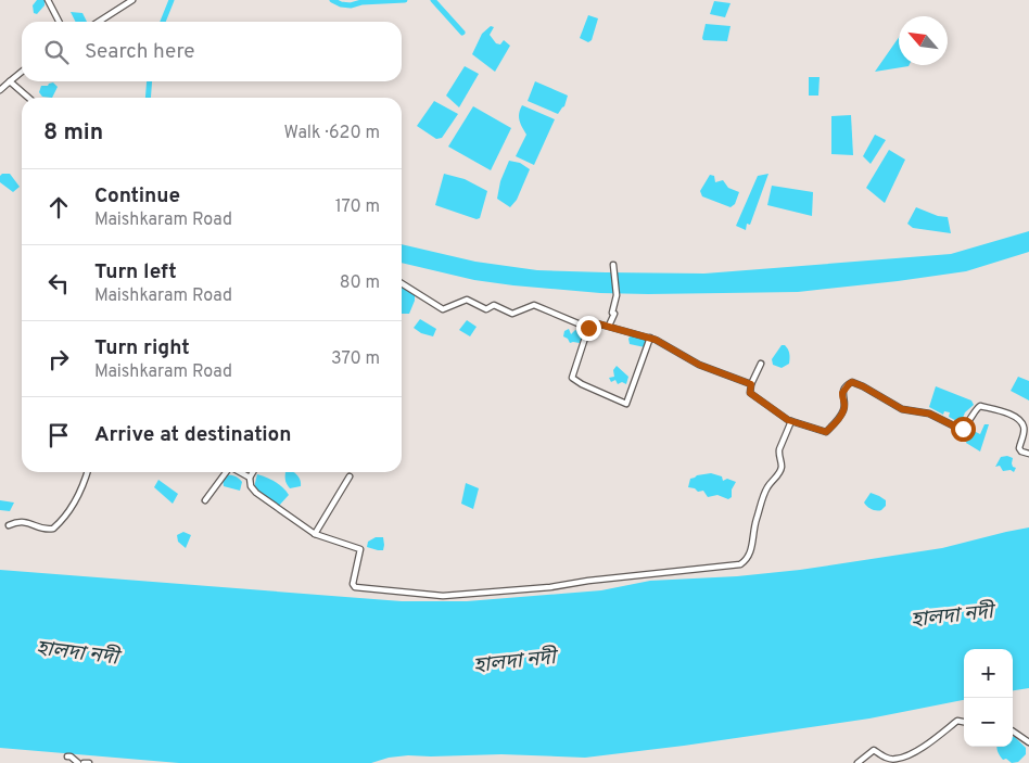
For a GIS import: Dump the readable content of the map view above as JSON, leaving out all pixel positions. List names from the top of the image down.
{
  "water": ["হালদা নদী"],
  "north": "top left",
  "page": {
    "search": "Search here",
    "heading": ["8 min", "Walk · 620 m"],
    "list": [
      ["Continue", "Maishkaram Road", "170 m"],
      ["Turn left", "Maishkaram Road", "80 m"],
      ["Turn right", "Maishkaram Road", "370 m"],
      "Arrive at destination"
    ],
    "map_buttons": ["+", "−"]
  }
}
